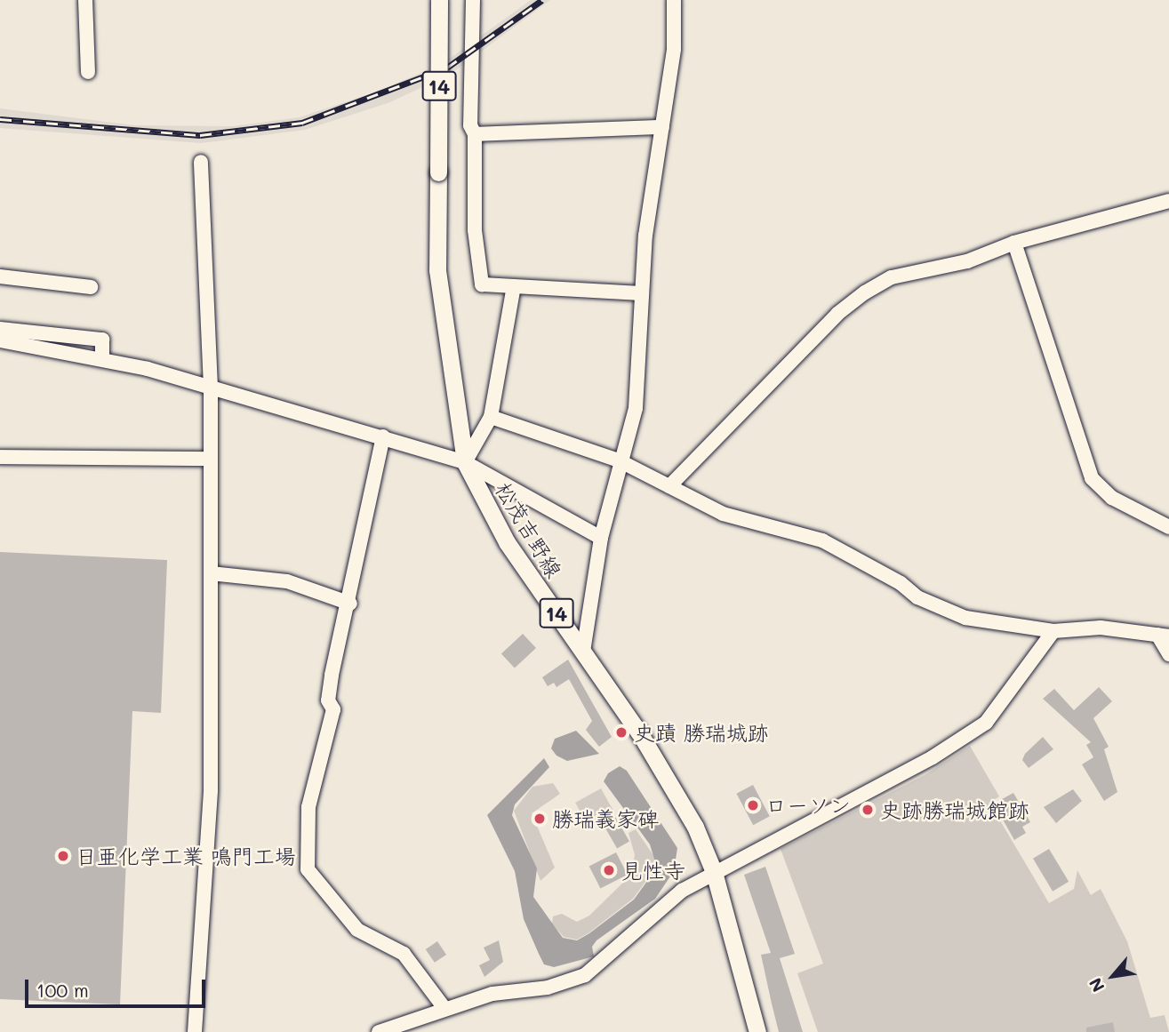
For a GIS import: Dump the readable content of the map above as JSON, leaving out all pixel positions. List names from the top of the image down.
{
  "streets": {
    "main road": ["14", "松茂吉野線"]
  },
  "places": [
    "史蹟 勝瑞城跡",
    "ローソン",
    "史跡勝瑞城館跡",
    "勝瑞義家碑",
    "日亜化学工業 鳴門工場",
    "見性寺"
  ],
  "scale_bar": "100 m",
  "north": "bottom left"
}
